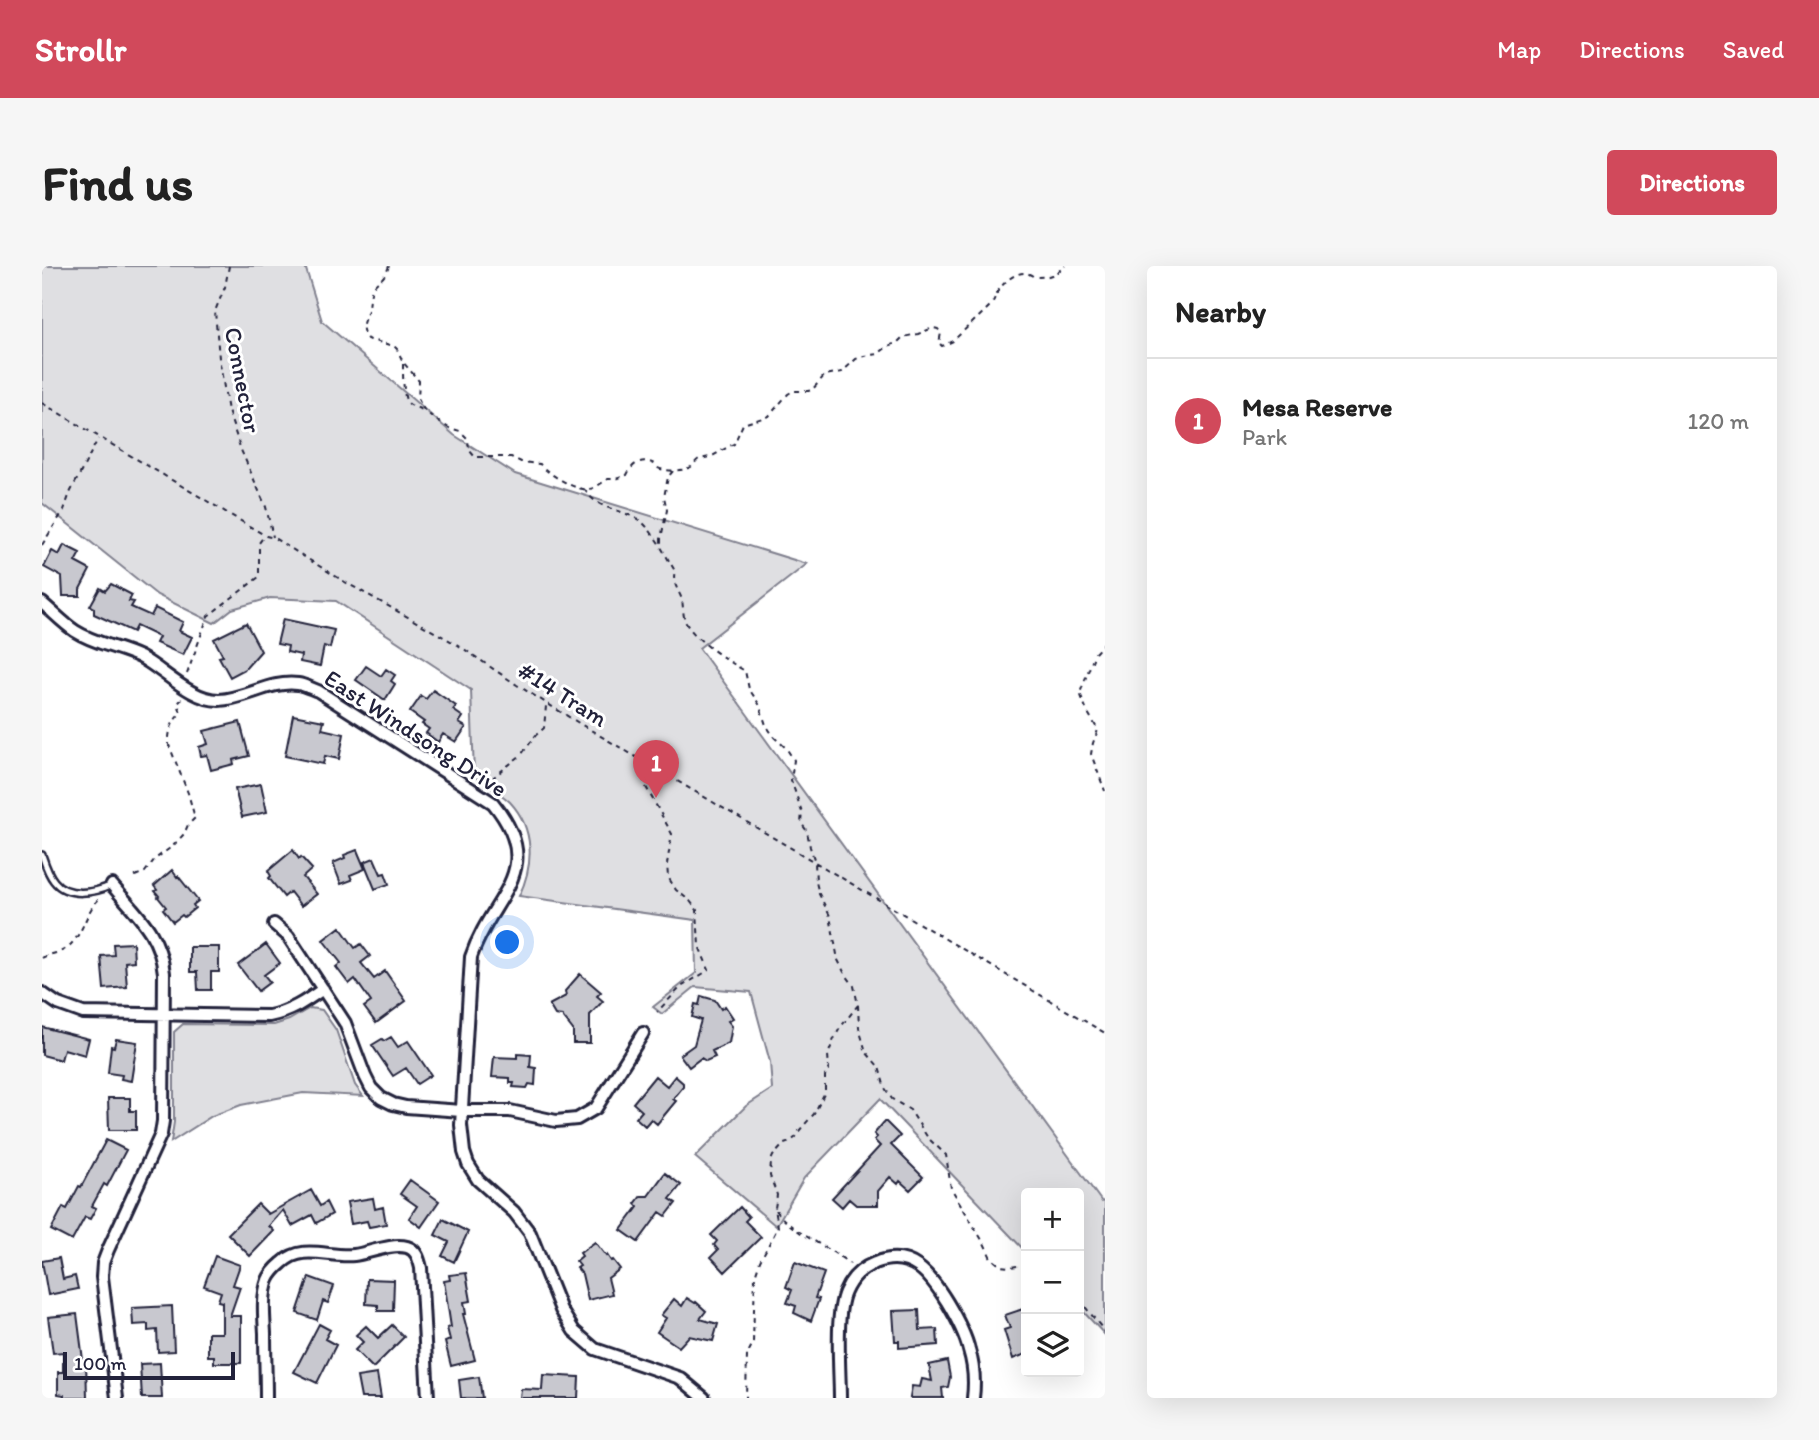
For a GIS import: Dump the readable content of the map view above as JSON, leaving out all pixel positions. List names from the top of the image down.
{
  "streets": {
    "street": ["East Windsong Drive"],
    "path": ["Connector", "#14 Tram"]
  },
  "crossings": [
    ["Connector", "#14 Tram"]
  ],
  "scale_bar": "100 m",
  "page": {
    "header": "Strollr",
    "nav": ["Map", "Directions", "Saved"],
    "buttons": "Directions",
    "title": "Find us",
    "heading": "Nearby",
    "list": [
      {
        "mark": "1",
        "name": "Mesa Reserve",
        "note": "Park",
        "value": "120 m"
      }
    ],
    "pins": "1",
    "map_buttons": ["+", "−"],
    "scale": "100 m"
  }
}
